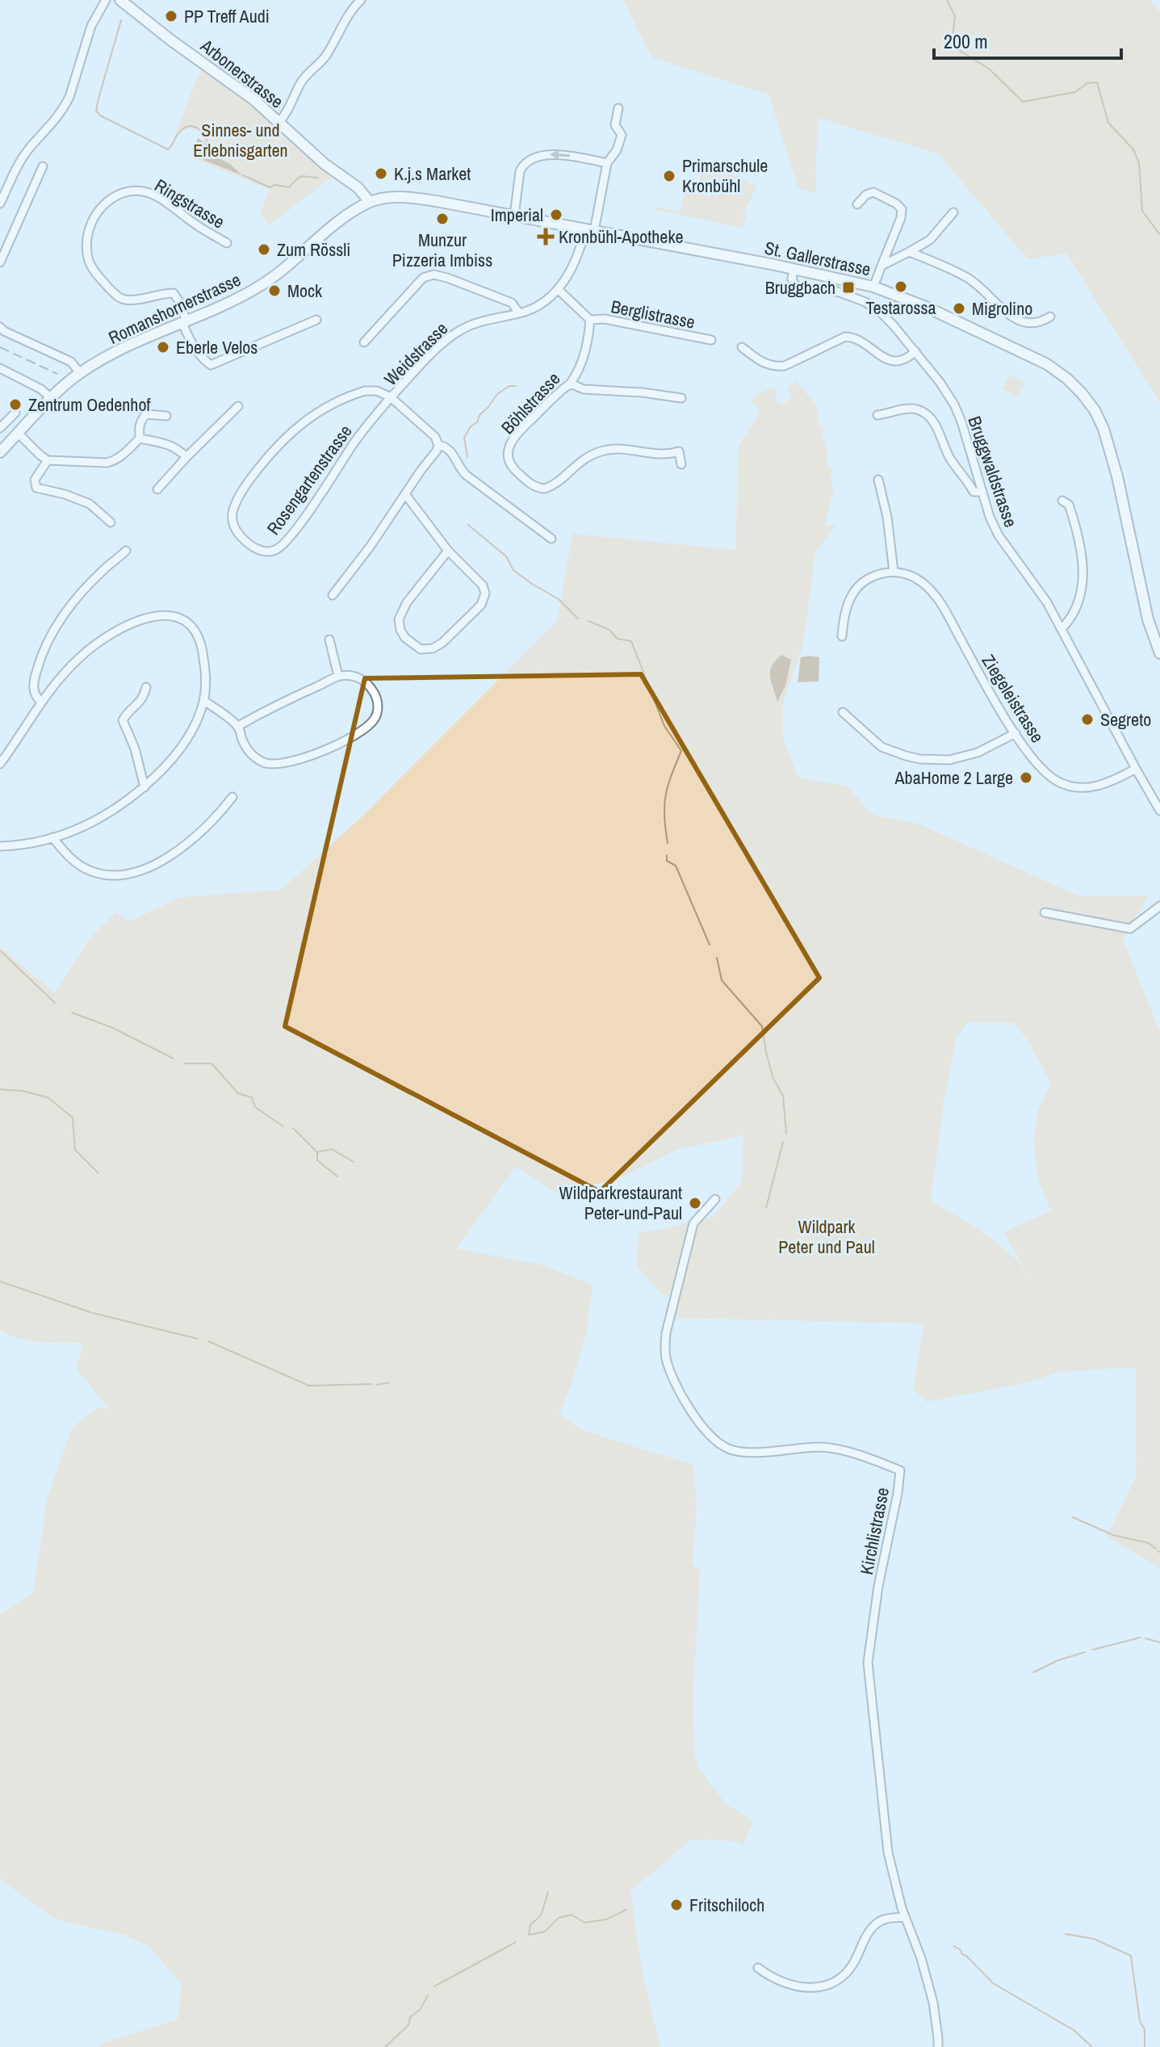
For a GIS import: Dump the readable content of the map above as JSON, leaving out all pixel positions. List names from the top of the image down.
{
  "streets": {
    "main road": ["Arbonerstrasse", "St. Gallerstrasse", "Romanshornerstrasse"],
    "street": [
      "Ringstrasse",
      "Berglistrasse",
      "Weidstrasse",
      "Böhlstrasse",
      "Bruggwaldstrasse",
      "Rosengartenstrasse",
      "Ziegeleistrasse",
      "Kirchlistrasse"
    ]
  },
  "crossings": [
    ["Arbonerstrasse", "St. Gallerstrasse"],
    ["Arbonerstrasse", "Romanshornerstrasse"],
    ["Ringstrasse", "Romanshornerstrasse"],
    ["St. Gallerstrasse", "Romanshornerstrasse"],
    ["St. Gallerstrasse", "Weidstrasse"],
    ["St. Gallerstrasse", "Bruggwaldstrasse"],
    ["Berglistrasse", "Böhlstrasse"],
    ["Weidstrasse", "Rosengartenstrasse"],
    ["Bruggwaldstrasse", "Ziegeleistrasse"]
  ],
  "parks": ["Sinnes- und Erlebnisgarten", "Wildpark Peter und Paul"],
  "places": {
    "other": [
      "PP Treff Audi",
      "K.j.s Market",
      "Primarschule Kronbühl",
      "Imperial",
      "Munzur Pizzeria Imbiss",
      "Zum Rössli",
      "Testarossa",
      "Mock",
      "Migrolino",
      "Eberle Velos",
      "Zentrum Oedenhof",
      "Segreto",
      "AbaHome 2 Large",
      "Wildparkrestaurant Peter-und-Paul",
      "Fritschiloch"
    ],
    "health": ["Kronbühl-Apotheke"],
    "transit": ["Bruggbach"]
  },
  "scale_bar": "200 m"
}
